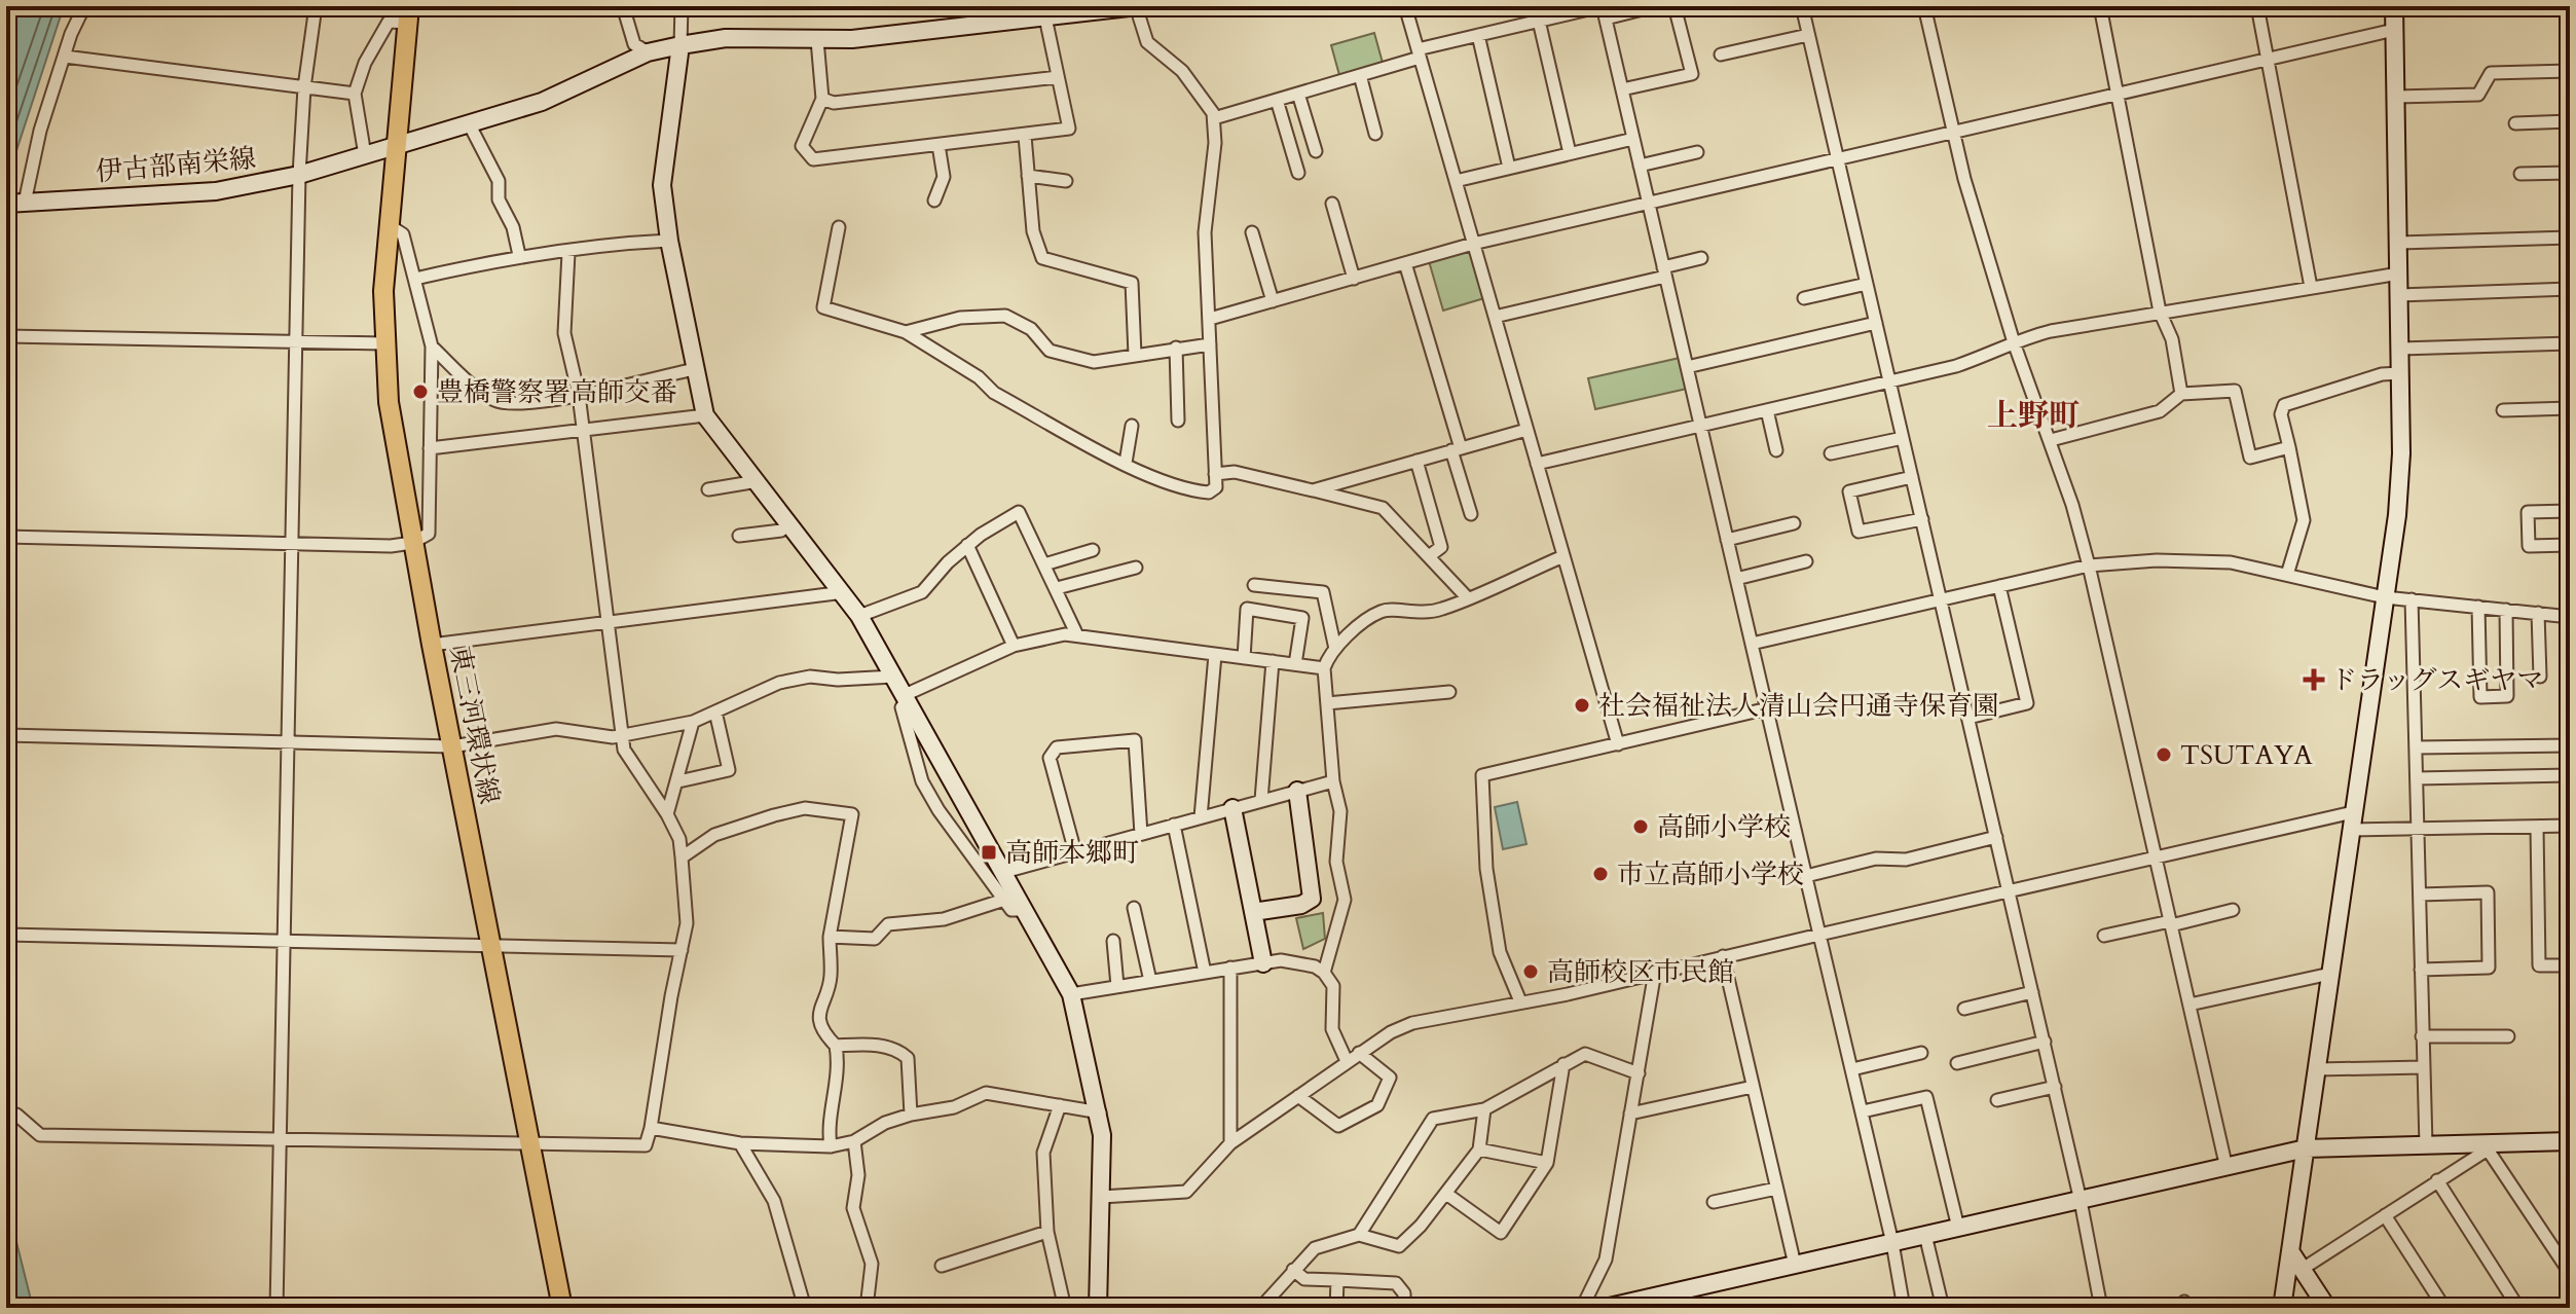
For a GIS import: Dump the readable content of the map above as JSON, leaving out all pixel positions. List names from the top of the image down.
{
  "streets": {
    "main road": ["東三河環状線"],
    "street": ["伊古部南栄線"]
  },
  "crossings": [
    ["伊古部南栄線", "東三河環状線"]
  ],
  "districts": ["上野町"],
  "places": {
    "other": [
      "豊橋警察署高師交番",
      "社会福祉法人清山会円通寺保育園",
      "TSUTAYA",
      "高師小学校",
      "市立高師小学校",
      "高師校区市民館"
    ],
    "health": ["ドラッグスギヤマ"],
    "transit": ["高師本郷町"]
  }
}
